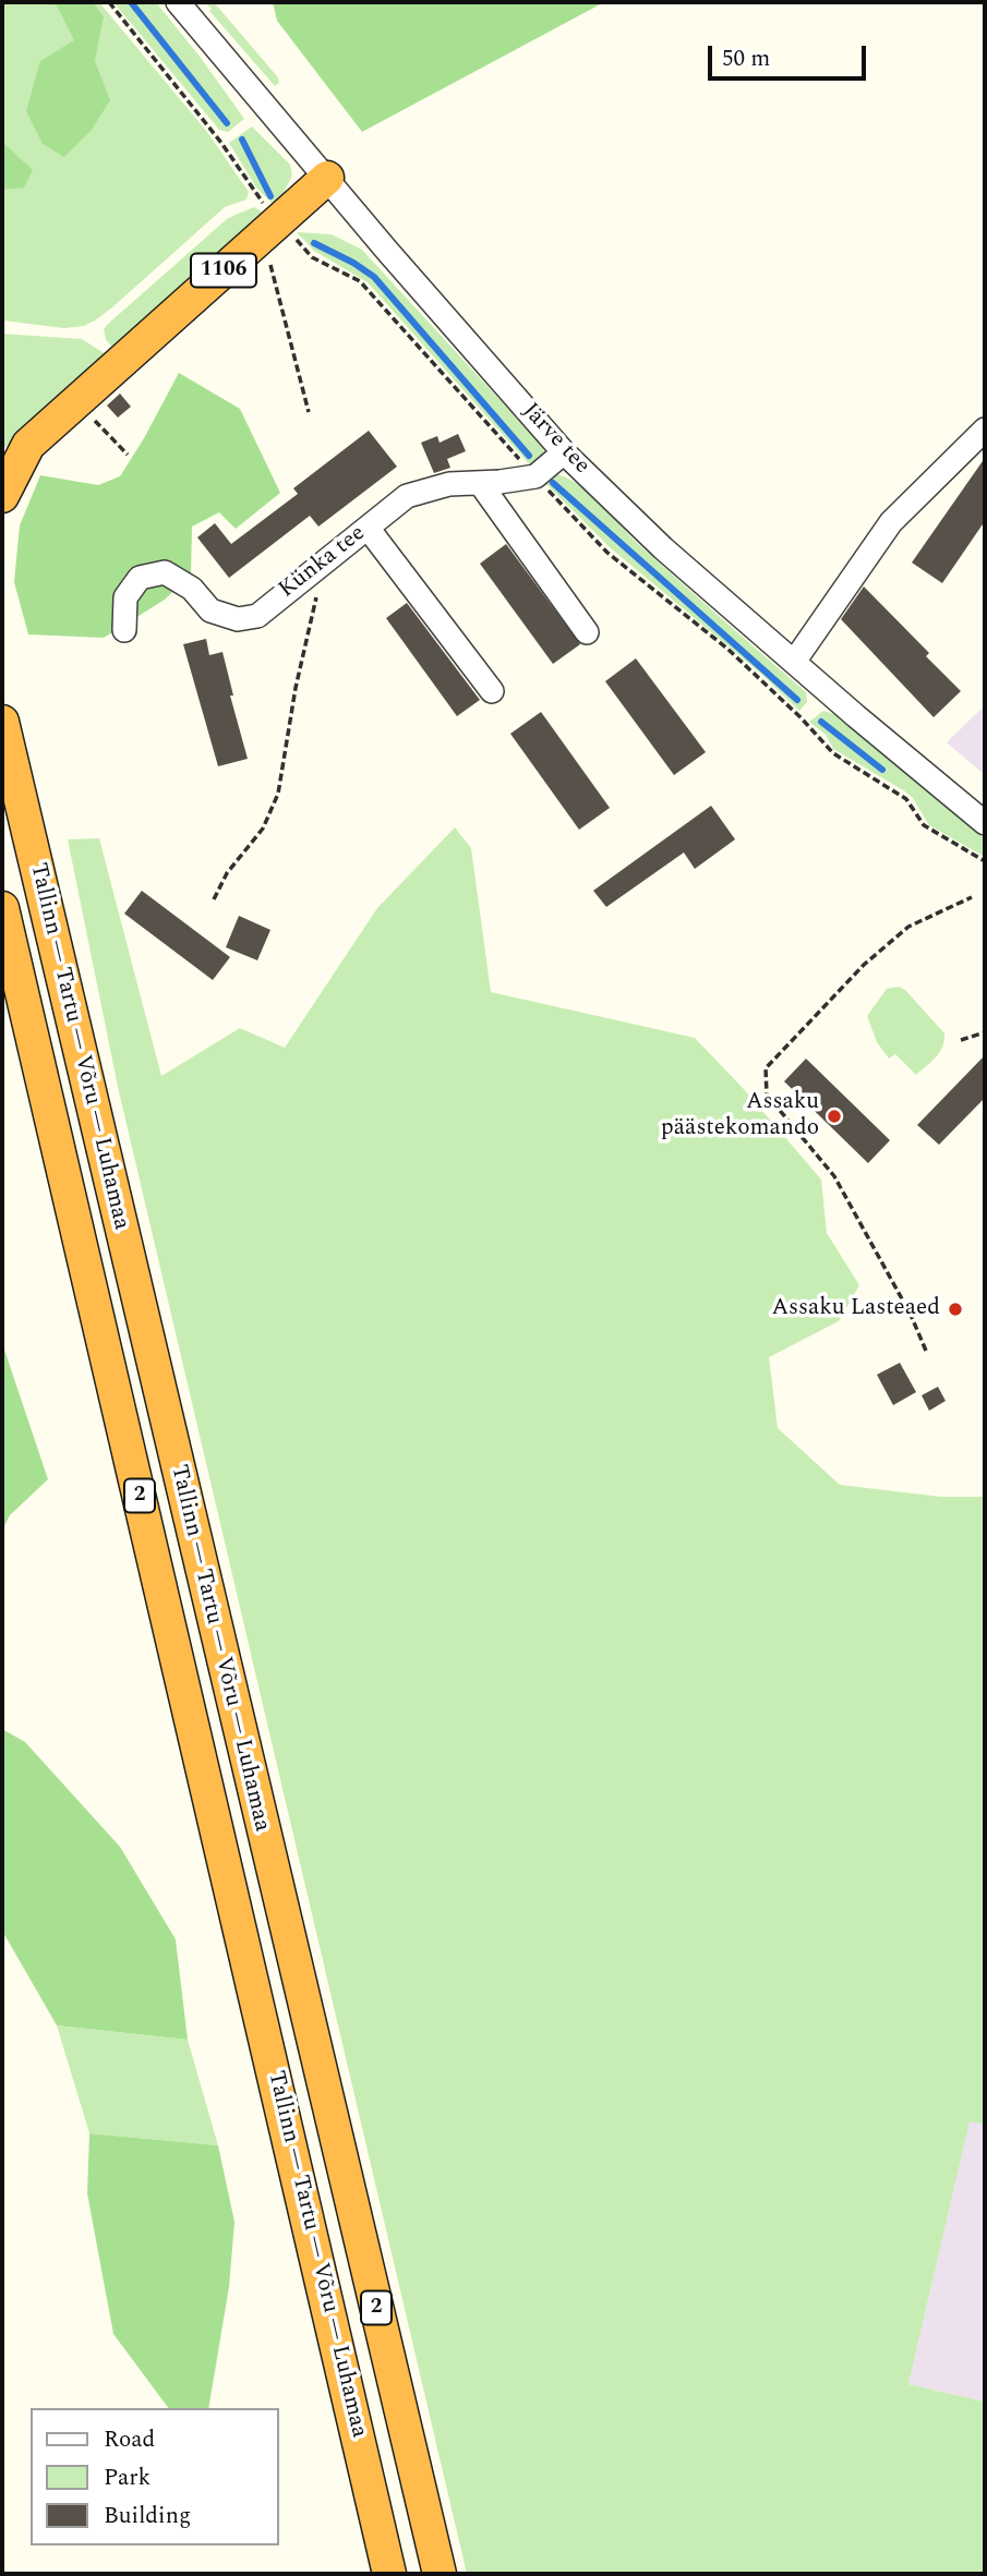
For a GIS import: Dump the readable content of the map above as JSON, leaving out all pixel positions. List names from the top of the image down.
{
  "streets": {
    "highway": ["1106", "Tallinn — Tartu — Võru — Luhamaa", "2"],
    "street": ["Järve tee", "Künka tee"]
  },
  "crossings": [
    ["1106", "Järve tee"],
    ["Järve tee", "Künka tee"]
  ],
  "places": ["Assaku päästekomando", "Assaku Lasteaed"],
  "legend": ["Road", "Park", "Building"],
  "scale_bar": "50 m"
}
